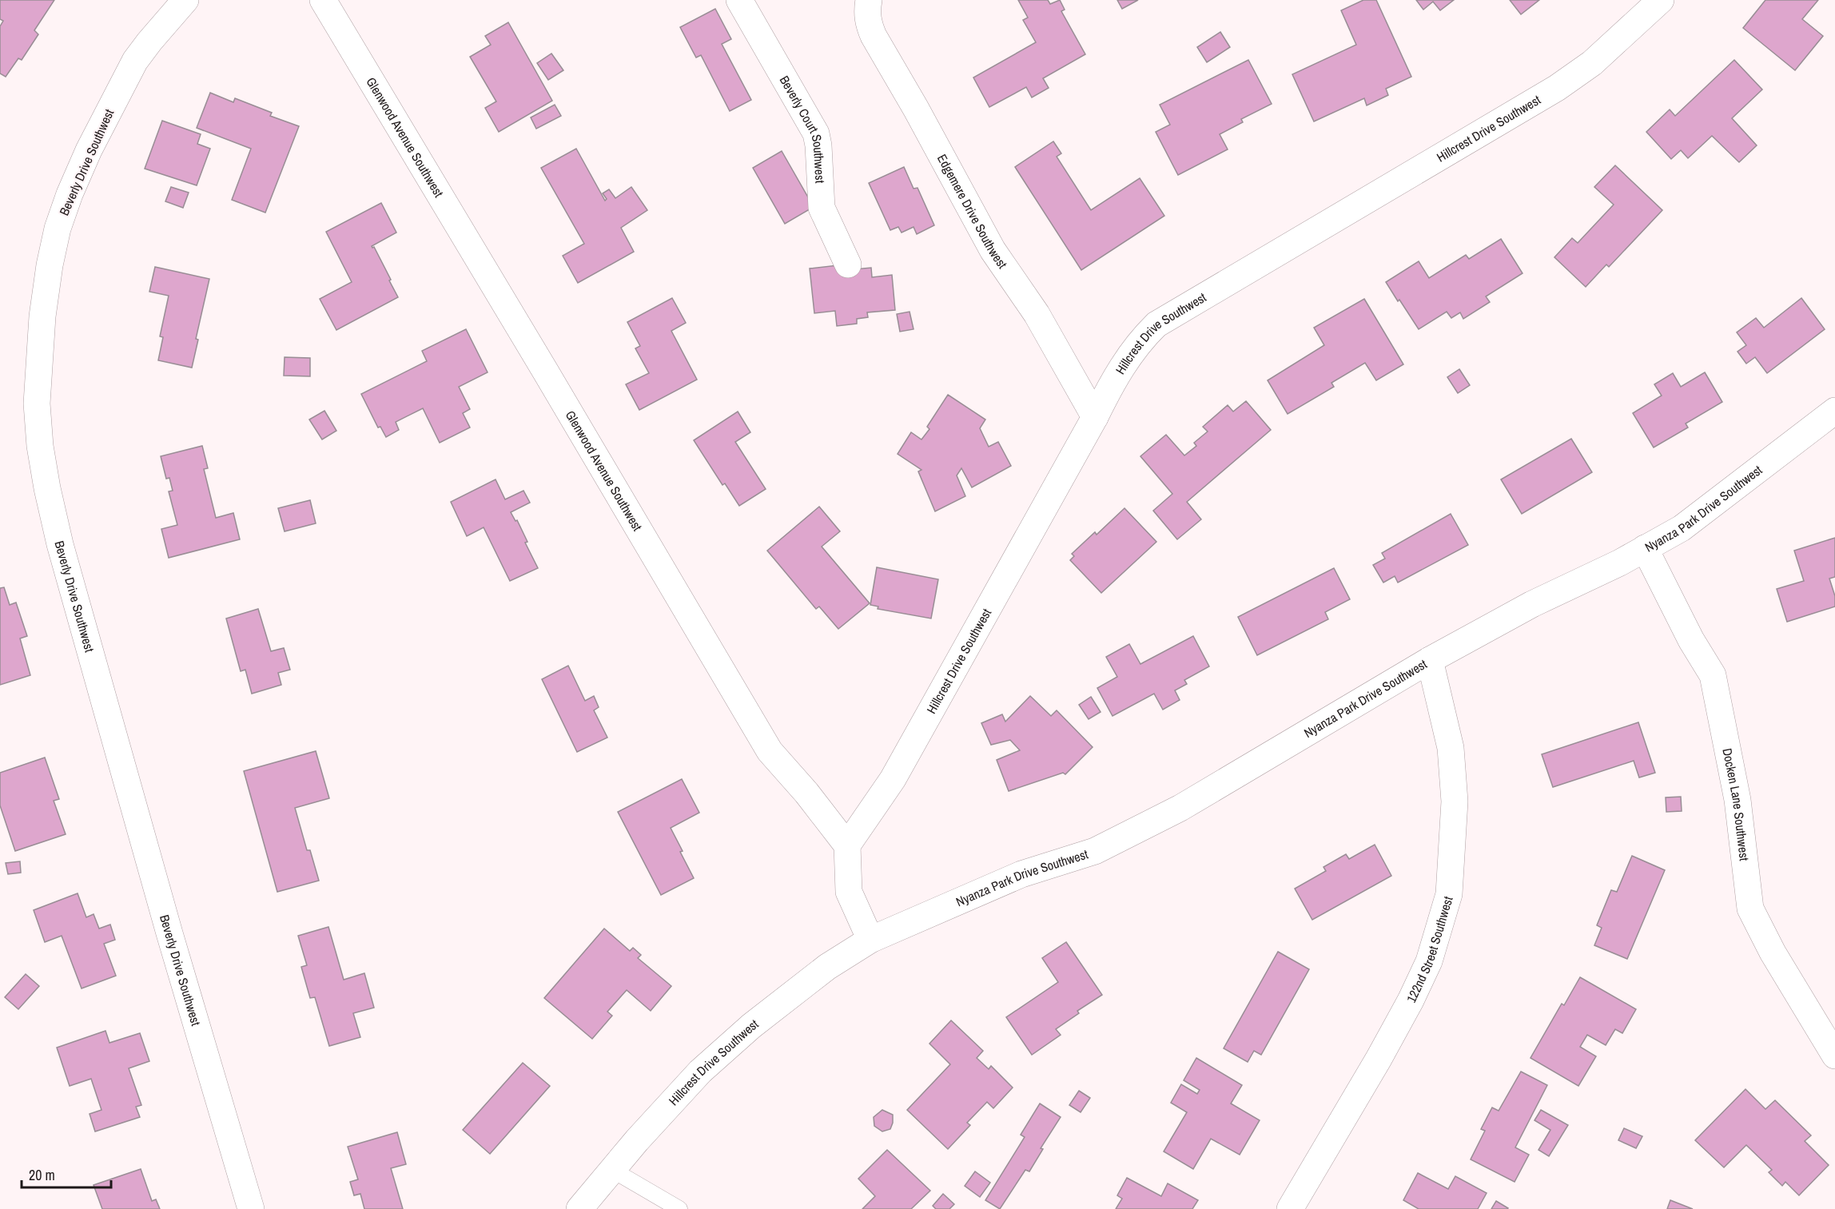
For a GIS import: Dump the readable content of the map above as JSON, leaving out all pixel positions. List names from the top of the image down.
{
  "streets": {
    "street": [
      "Hillcrest Drive Southwest",
      "Beverly Court Southwest",
      "Glenwood Avenue Southwest",
      "Beverly Drive Southwest",
      "Edgemere Drive Southwest",
      "Nyanza Park Drive Southwest",
      "Docken Lane Southwest",
      "122nd Street Southwest"
    ]
  },
  "crossings": [
    ["Hillcrest Drive Southwest", "Glenwood Avenue Southwest"],
    ["Hillcrest Drive Southwest", "Edgemere Drive Southwest"],
    ["Hillcrest Drive Southwest", "Nyanza Park Drive Southwest"],
    ["Nyanza Park Drive Southwest", "Docken Lane Southwest"],
    ["Nyanza Park Drive Southwest", "122nd Street Southwest"]
  ],
  "scale_bar": "20 m"
}
